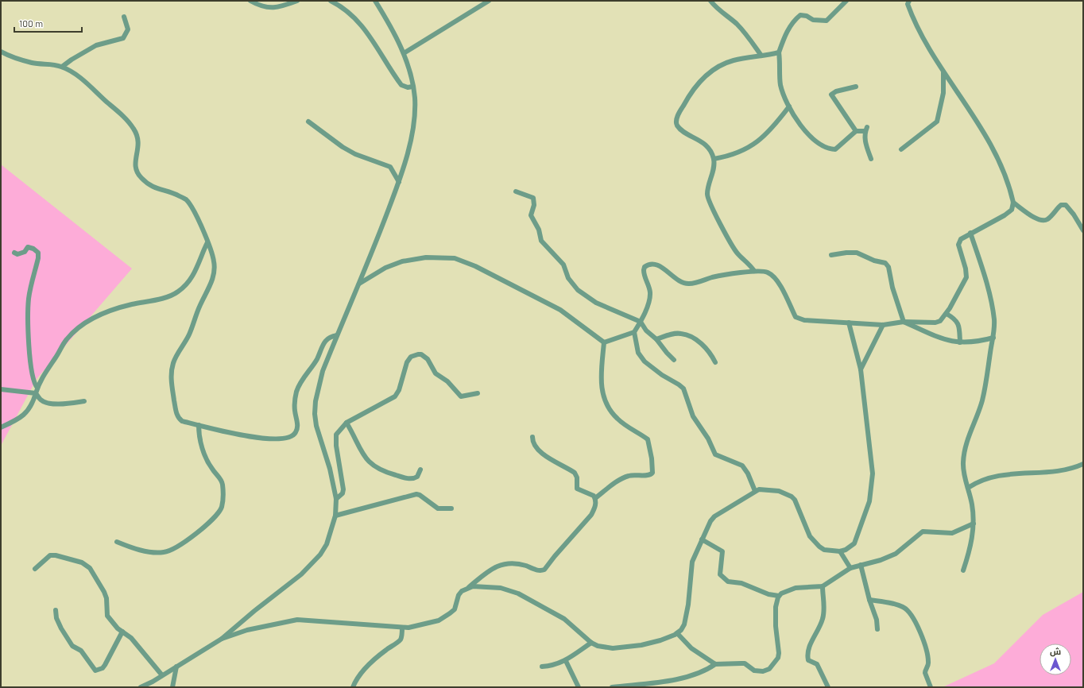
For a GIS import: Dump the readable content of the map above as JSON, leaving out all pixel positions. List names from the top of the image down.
{
  "scale_bar": "100 m",
  "north": "top"
}
